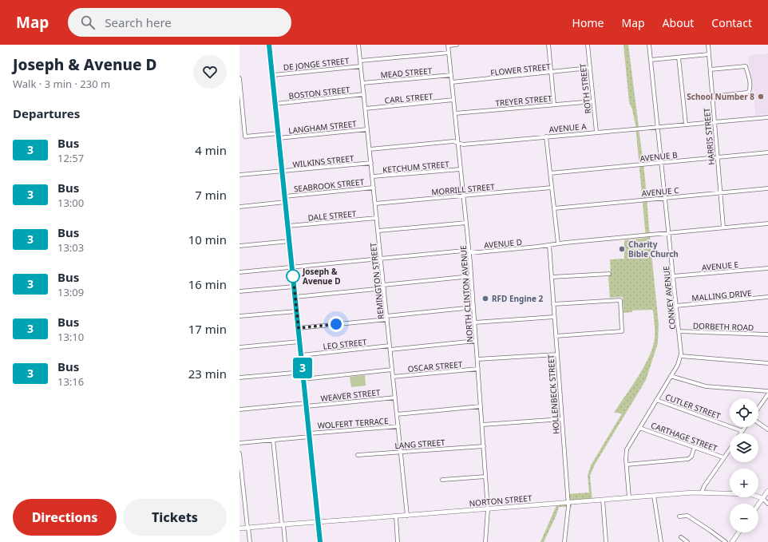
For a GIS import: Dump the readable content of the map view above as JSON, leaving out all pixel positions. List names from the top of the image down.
{
  "streets": {
    "main road": ["NORTON STREET"],
    "street": [
      "DE JONGE STREET",
      "FLOWER STREET",
      "MEAD STREET",
      "ROTH STREET",
      "BOSTON STREET",
      "CARL STREET",
      "TREYER STREET",
      "LANGHAM STREET",
      "AVENUE A",
      "HARRIS STREET",
      "AVENUE B",
      "WILKINS STREET",
      "KETCHUM STREET",
      "SEABROOK STREET",
      "MORRILL STREET",
      "AVENUE C",
      "DALE STREET",
      "AVENUE D",
      "AVENUE E",
      "REMINGTON STREET",
      "NORTH CLINTON AVENUE",
      "MALLING DRIVE",
      "CONKEY AVENUE",
      "DORBETH ROAD",
      "LEO STREET",
      "OSCAR STREET",
      "HOLLENBECK STREET",
      "WEAVER STREET",
      "CUTLER STREET",
      "WOLFERT TERRACE",
      "CARTHAGE STREET",
      "LANG STREET"
    ]
  },
  "crossings": [
    ["DE JONGE STREET", "REMINGTON STREET"],
    ["FLOWER STREET", "ROTH STREET"],
    ["FLOWER STREET", "NORTH CLINTON AVENUE"],
    ["MEAD STREET", "REMINGTON STREET"],
    ["MEAD STREET", "NORTH CLINTON AVENUE"],
    ["ROTH STREET", "TREYER STREET"],
    ["ROTH STREET", "AVENUE A"],
    ["BOSTON STREET", "REMINGTON STREET"],
    ["CARL STREET", "REMINGTON STREET"],
    ["CARL STREET", "NORTH CLINTON AVENUE"],
    ["TREYER STREET", "NORTH CLINTON AVENUE"],
    ["LANGHAM STREET", "REMINGTON STREET"],
    ["AVENUE A", "HARRIS STREET"],
    ["AVENUE A", "REMINGTON STREET"],
    ["AVENUE A", "NORTH CLINTON AVENUE"],
    ["AVENUE A", "CONKEY AVENUE"],
    ["HARRIS STREET", "AVENUE B"],
    ["HARRIS STREET", "AVENUE C"],
    ["HARRIS STREET", "AVENUE D"],
    ["AVENUE B", "CONKEY AVENUE"],
    ["WILKINS STREET", "REMINGTON STREET"],
    ["KETCHUM STREET", "REMINGTON STREET"],
    ["KETCHUM STREET", "NORTH CLINTON AVENUE"],
    ["SEABROOK STREET", "REMINGTON STREET"],
    ["MORRILL STREET", "REMINGTON STREET"],
    ["MORRILL STREET", "NORTH CLINTON AVENUE"],
    ["AVENUE C", "CONKEY AVENUE"],
    ["DALE STREET", "REMINGTON STREET"],
    ["AVENUE D", "REMINGTON STREET"],
    ["AVENUE D", "NORTH CLINTON AVENUE"],
    ["AVENUE D", "CONKEY AVENUE"],
    ["AVENUE D", "HOLLENBECK STREET"],
    ["AVENUE E", "CONKEY AVENUE"],
    ["REMINGTON STREET", "LEO STREET"],
    ["REMINGTON STREET", "OSCAR STREET"],
    ["REMINGTON STREET", "WEAVER STREET"],
    ["REMINGTON STREET", "WOLFERT TERRACE"],
    ["REMINGTON STREET", "LANG STREET"],
    ["REMINGTON STREET", "NORTON STREET"],
    ["NORTH CLINTON AVENUE", "LEO STREET"],
    ["NORTH CLINTON AVENUE", "OSCAR STREET"],
    ["NORTH CLINTON AVENUE", "LANG STREET"],
    ["NORTH CLINTON AVENUE", "NORTON STREET"],
    ["MALLING DRIVE", "CONKEY AVENUE"],
    ["CONKEY AVENUE", "DORBETH ROAD"],
    ["HOLLENBECK STREET", "NORTON STREET"]
  ],
  "places": [
    "School Number 8",
    "Charity Bible Church",
    "Joseph & Avenue D",
    "RFD Engine 2"
  ],
  "lines": ["bus line 3"],
  "page": {
    "header": "Map",
    "search": "Search here",
    "nav": [
      "Home",
      "Map",
      "About",
      "Contact"
    ],
    "heading": [
      ["Joseph & Avenue D", "Walk · 3 min · 230 m"],
      "Departures"
    ],
    "on_map": "3",
    "list": [
      {
        "mark": "3",
        "name": "Bus",
        "note": "12:57",
        "value": "4 min"
      },
      {
        "mark": "3",
        "name": "Bus",
        "note": "13:00",
        "value": "7 min"
      },
      {
        "mark": "3",
        "name": "Bus",
        "note": "13:03",
        "value": "10 min"
      },
      {
        "mark": "3",
        "name": "Bus",
        "note": "13:09",
        "value": "16 min"
      },
      {
        "mark": "3",
        "name": "Bus",
        "note": "13:10",
        "value": "17 min"
      },
      {
        "mark": "3",
        "name": "Bus",
        "note": "13:16",
        "value": "23 min"
      }
    ],
    "map_buttons": ["+", "−"],
    "buttons": ["Directions", "Tickets"]
  }
}
